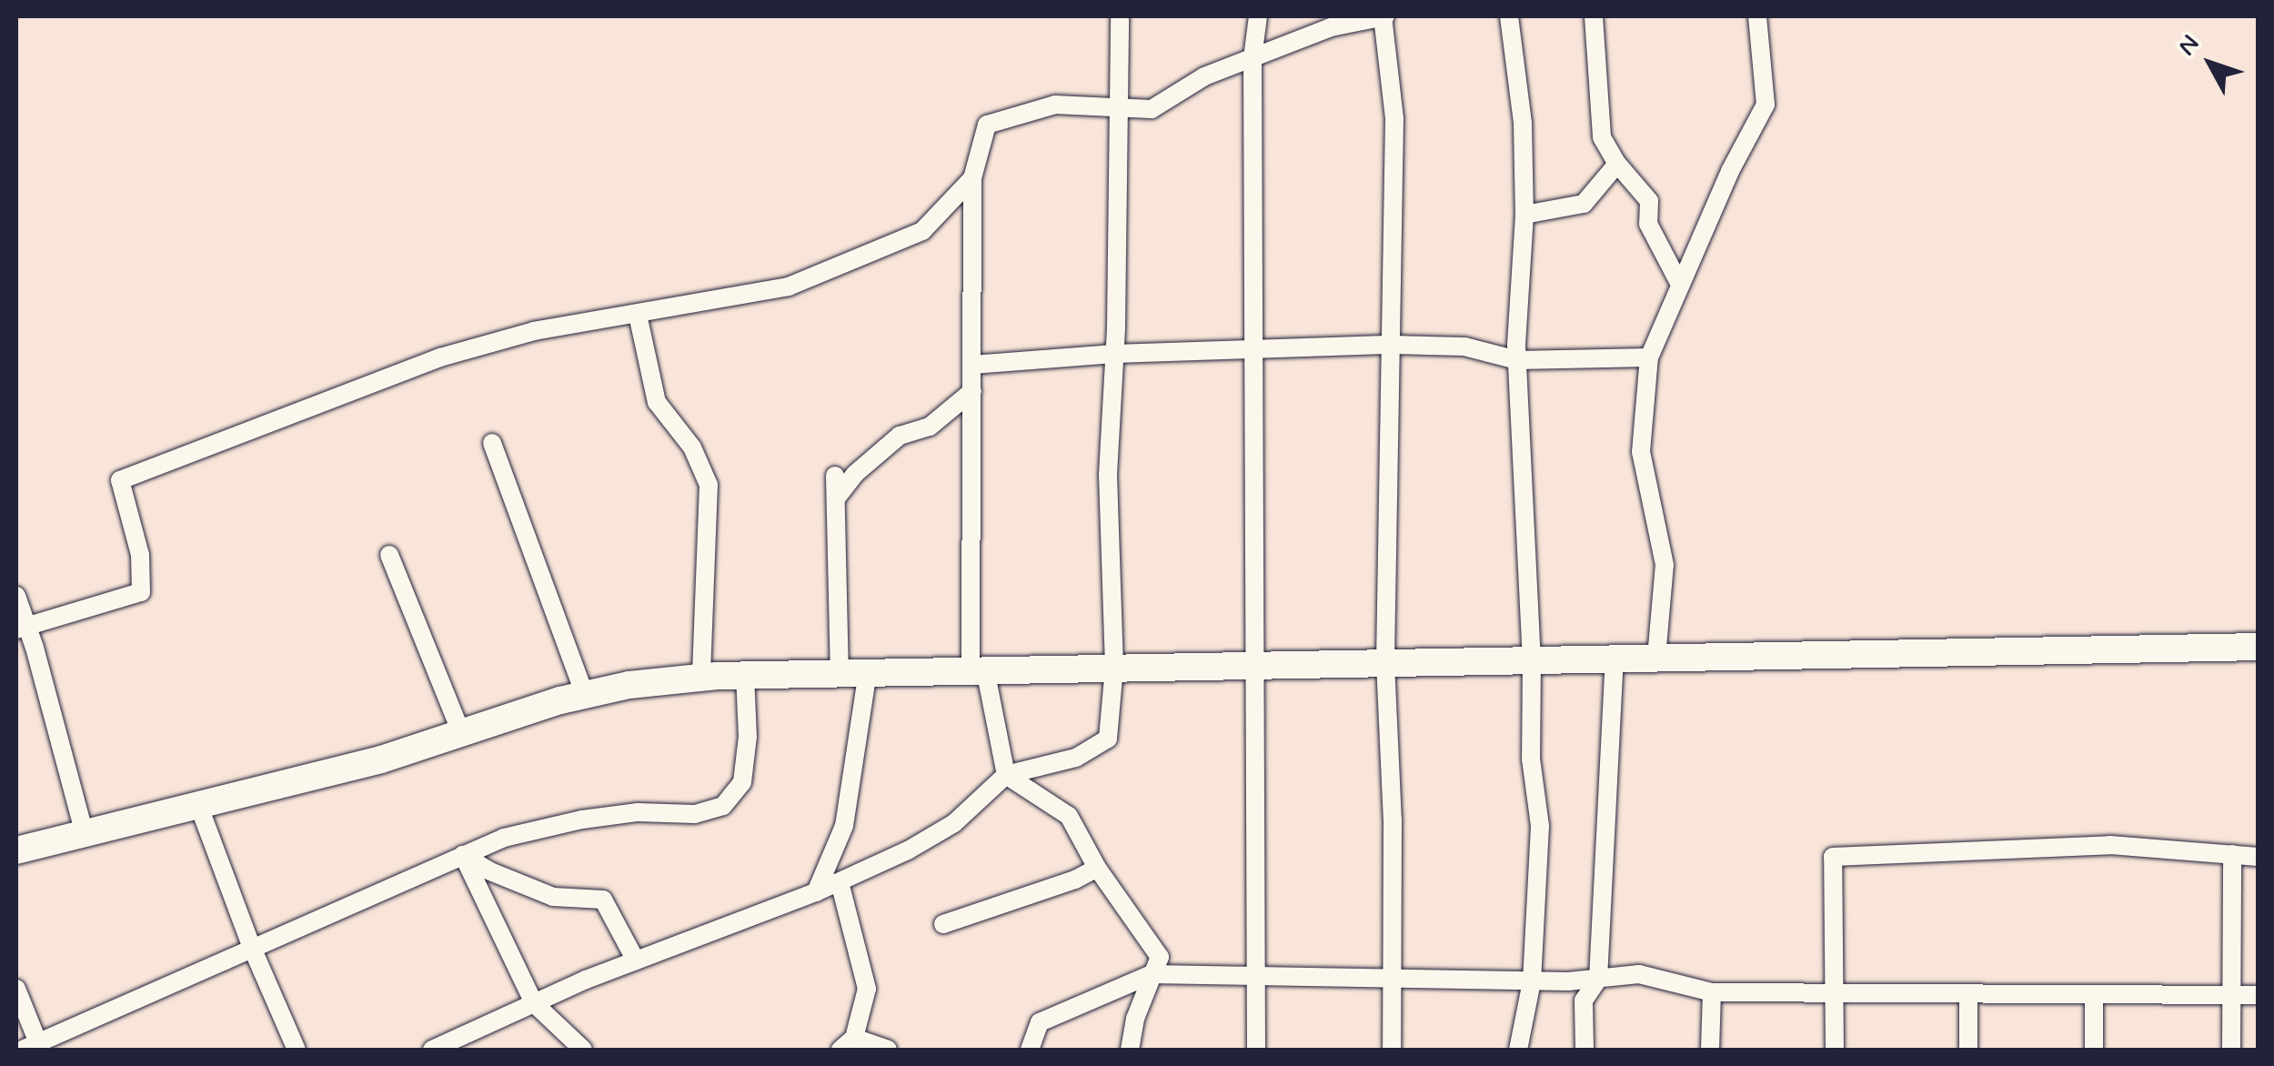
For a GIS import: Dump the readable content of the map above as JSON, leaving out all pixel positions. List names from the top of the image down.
{
  "north": "top left"
}
